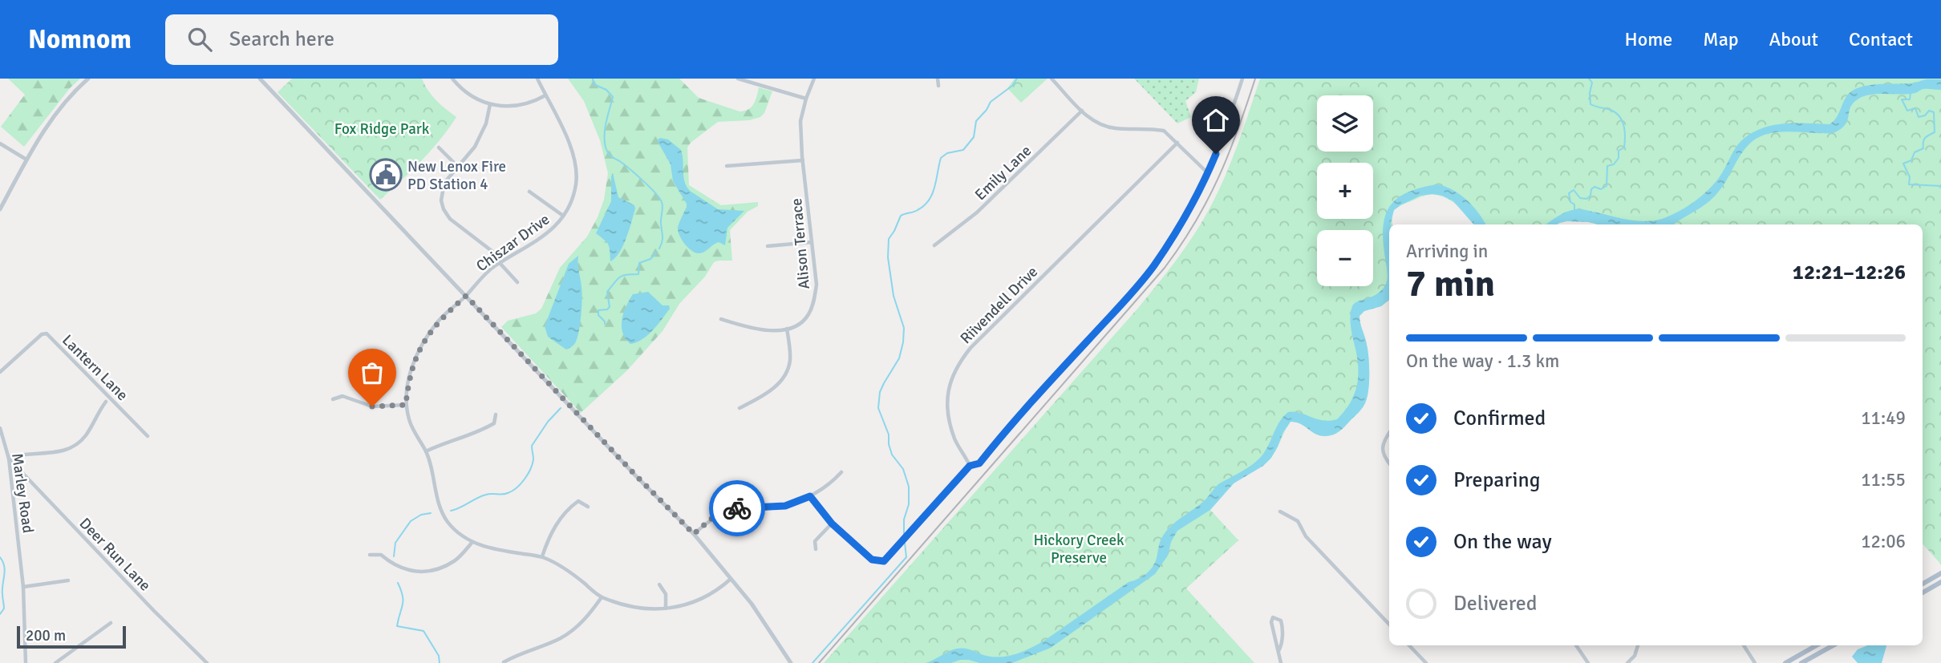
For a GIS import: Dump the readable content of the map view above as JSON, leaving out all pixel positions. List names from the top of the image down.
{
  "streets": {
    "street": [
      "Emily Lane",
      "Chiszar Drive",
      "Alison Terrace",
      "Riivendell Drive",
      "Lantern Lane",
      "Marley Road",
      "Deer Run Lane"
    ]
  },
  "crossings": [
    ["Marley Road", "Deer Run Lane"]
  ],
  "parks": ["Fox Ridge Park", "Hickory Creek Preserve"],
  "places": {
    "public building": ["New Lenox Fire PD Station 4"]
  },
  "scale_bar": "200 m",
  "page": {
    "header": "Nomnom",
    "search": "Search here",
    "nav": [
      "Home",
      "Map",
      "About",
      "Contact"
    ],
    "map_buttons": ["+", "−"],
    "heading": ["7 min", "Arriving in", "12:21–12:26"],
    "bar": "On the way · 1.3 km",
    "list": [
      ["Confirmed", "11:49"],
      ["Preparing", "11:55"],
      ["On the way", "12:06"],
      "Delivered"
    ],
    "scale": "200 m"
  }
}
